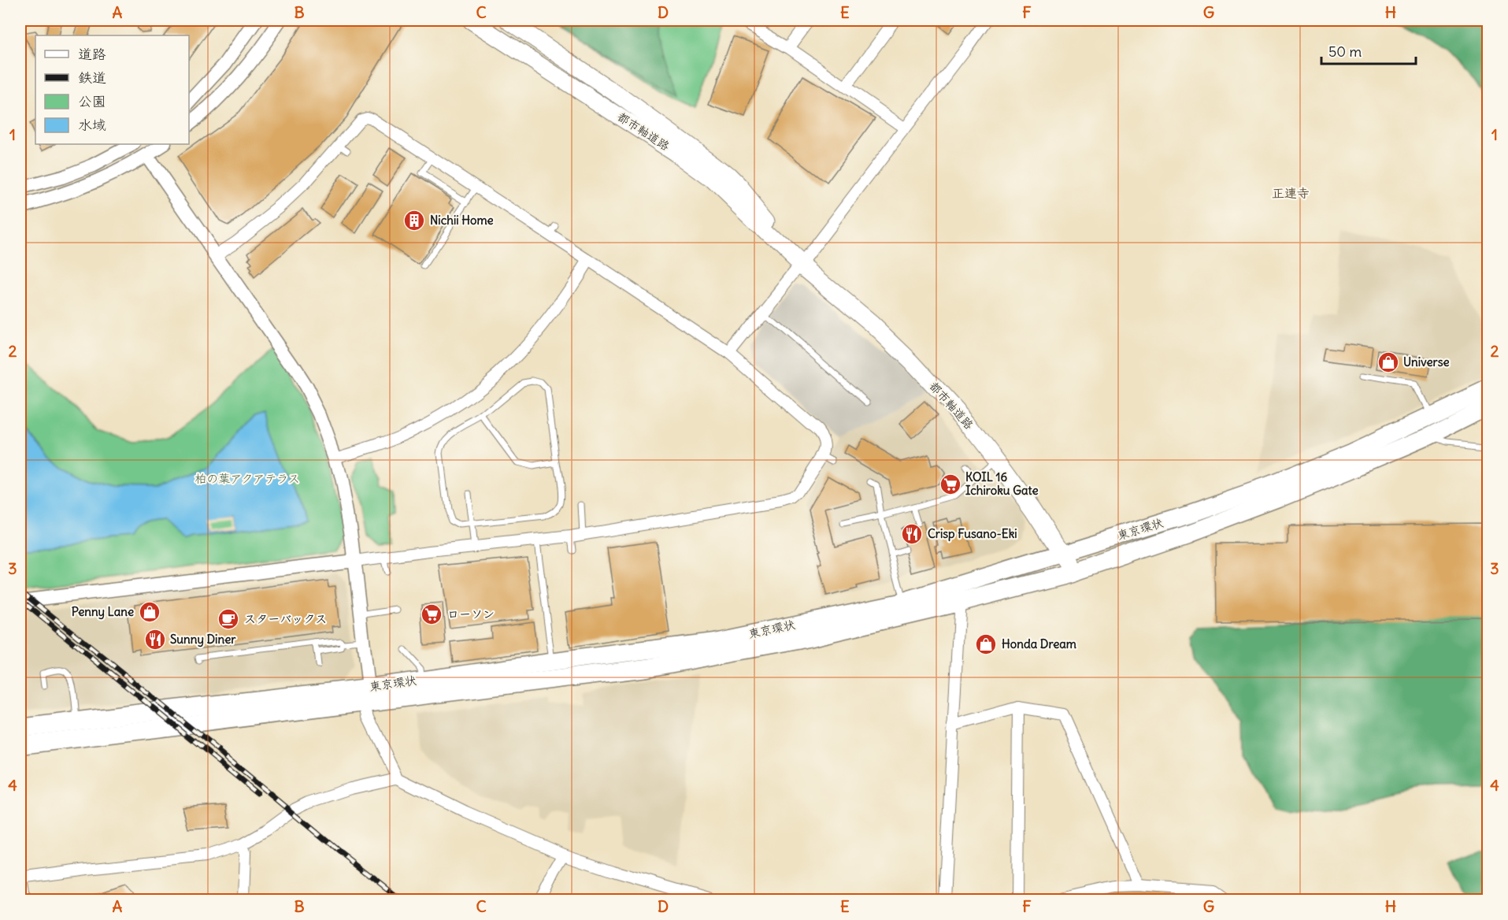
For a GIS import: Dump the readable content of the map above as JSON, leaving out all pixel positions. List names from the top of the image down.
{
  "streets": {
    "highway": ["東京環状"],
    "main road": ["都市軸道路"]
  },
  "crossings": [
    ["都市軸道路", "東京環状"]
  ],
  "districts": ["正連寺"],
  "parks": ["柏の葉アクアテラス"],
  "places": {
    "building": ["Nichii Home"],
    "shop": ["Universe", "Penny Lane", "Honda Dream"],
    "supermarket": ["KOIL 16 Ichiroku Gate", "ローソン"],
    "restaurant": ["Crisp Fusano-Eki", "Sunny Diner"],
    "cafe": ["スターバックス"]
  },
  "legend": [
    "道路",
    "鉄道",
    "公園",
    "水域"
  ],
  "scale_bar": "50 m",
  "grid": {
    "columns": [
      "A",
      "B",
      "C",
      "D",
      "E",
      "F",
      "G",
      "H"
    ],
    "rows": [
      "1",
      "2",
      "3",
      "4"
    ]
  }
}
